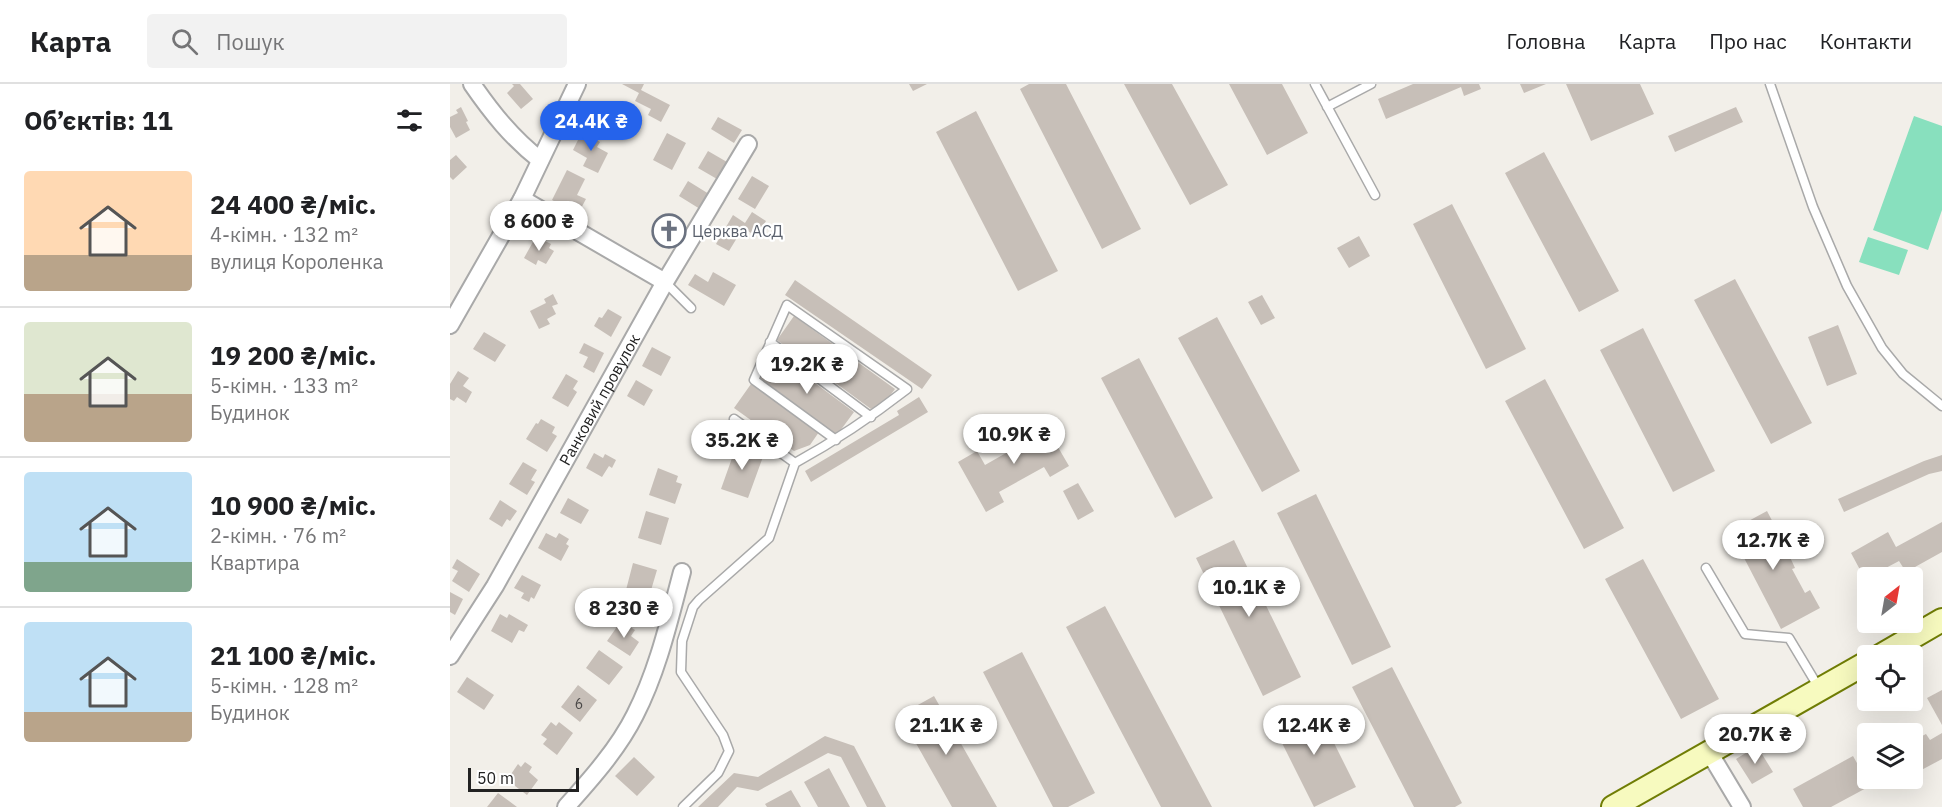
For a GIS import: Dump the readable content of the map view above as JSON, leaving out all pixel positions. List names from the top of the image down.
{
  "streets": {
    "street": ["Ранковий провулок"]
  },
  "places": {
    "church": ["Церква АСД"]
  },
  "house_numbers": ["6"],
  "scale_bar": "50 m",
  "north": "top right",
  "page": {
    "header": "Карта",
    "search": "Пошук",
    "nav": [
      "Головна",
      "Карта",
      "Про нас",
      "Контакти"
    ],
    "heading": "Об’єктів: 11",
    "price": [
      "24.4K ₴",
      "8 600 ₴",
      "19.2K ₴",
      "10.9K ₴",
      "35.2K ₴",
      "12.7K ₴",
      "10.1K ₴",
      "8 230 ₴",
      "21.1K ₴",
      "12.4K ₴",
      "20.7K ₴"
    ],
    "list": [
      {
        "name": "24 400 ₴/міс.",
        "note": "4-кімн. · 132 m² · вулиця Короленка"
      },
      {
        "name": "19 200 ₴/міс.",
        "note": "5-кімн. · 133 m² · Будинок"
      },
      {
        "name": "10 900 ₴/міс.",
        "note": "2-кімн. · 76 m² · Квартира"
      },
      {
        "name": "21 100 ₴/міс.",
        "note": "5-кімн. · 128 m² · Будинок"
      }
    ],
    "scale": "50 m"
  }
}
